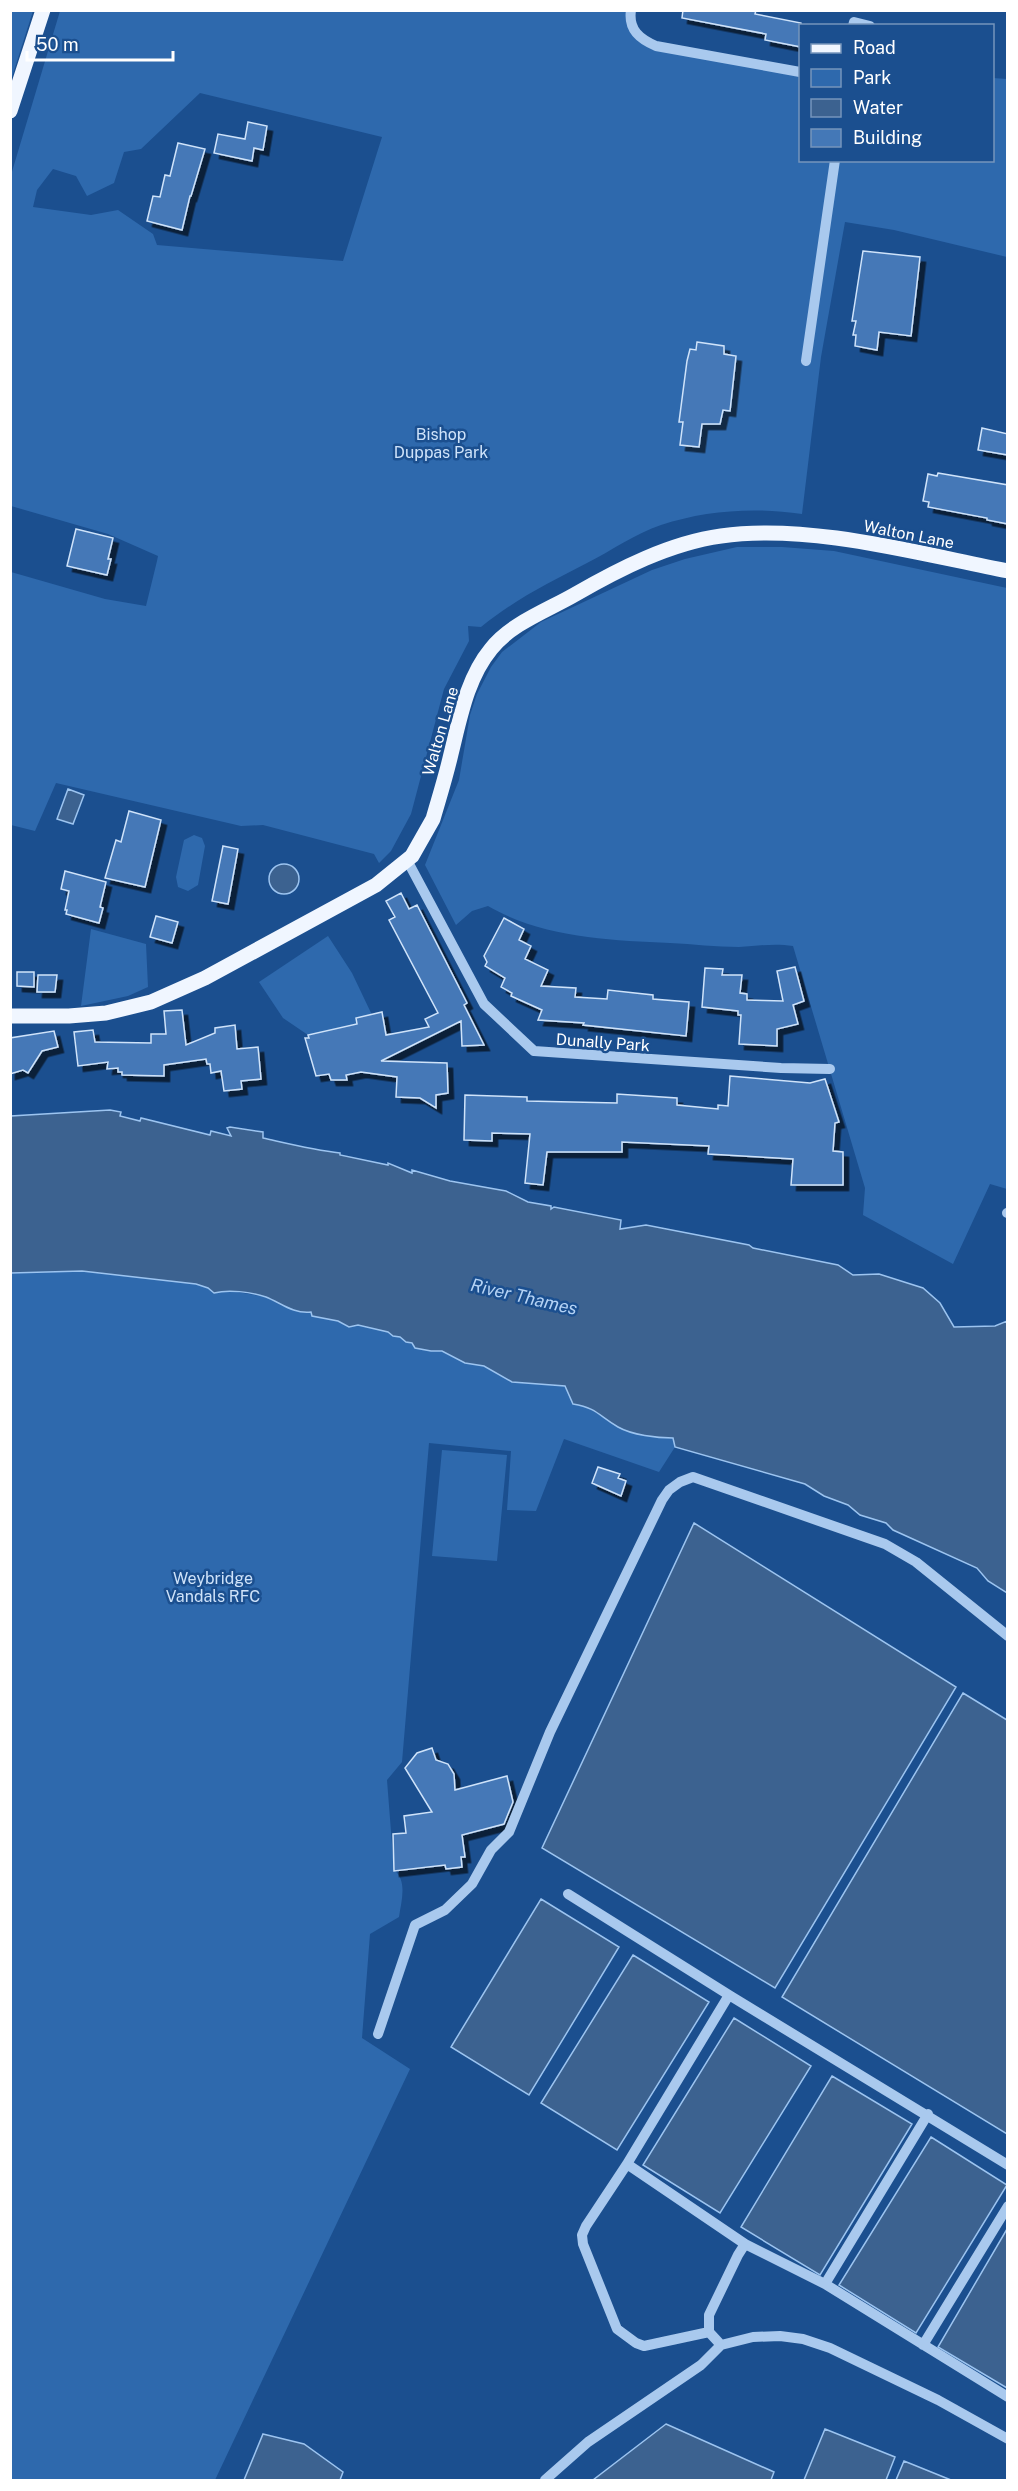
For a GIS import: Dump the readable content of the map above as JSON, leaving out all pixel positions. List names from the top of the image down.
{
  "streets": {
    "main road": ["Walton Lane"],
    "street": ["Dunally Park"]
  },
  "crossings": [
    ["Walton Lane", "Dunally Park"]
  ],
  "water": ["River Thames"],
  "parks": ["Bishop Duppas Park", "Weybridge Vandals RFC"],
  "legend": [
    "Road",
    "Park",
    "Water",
    "Building"
  ],
  "scale_bar": "50 m"
}
